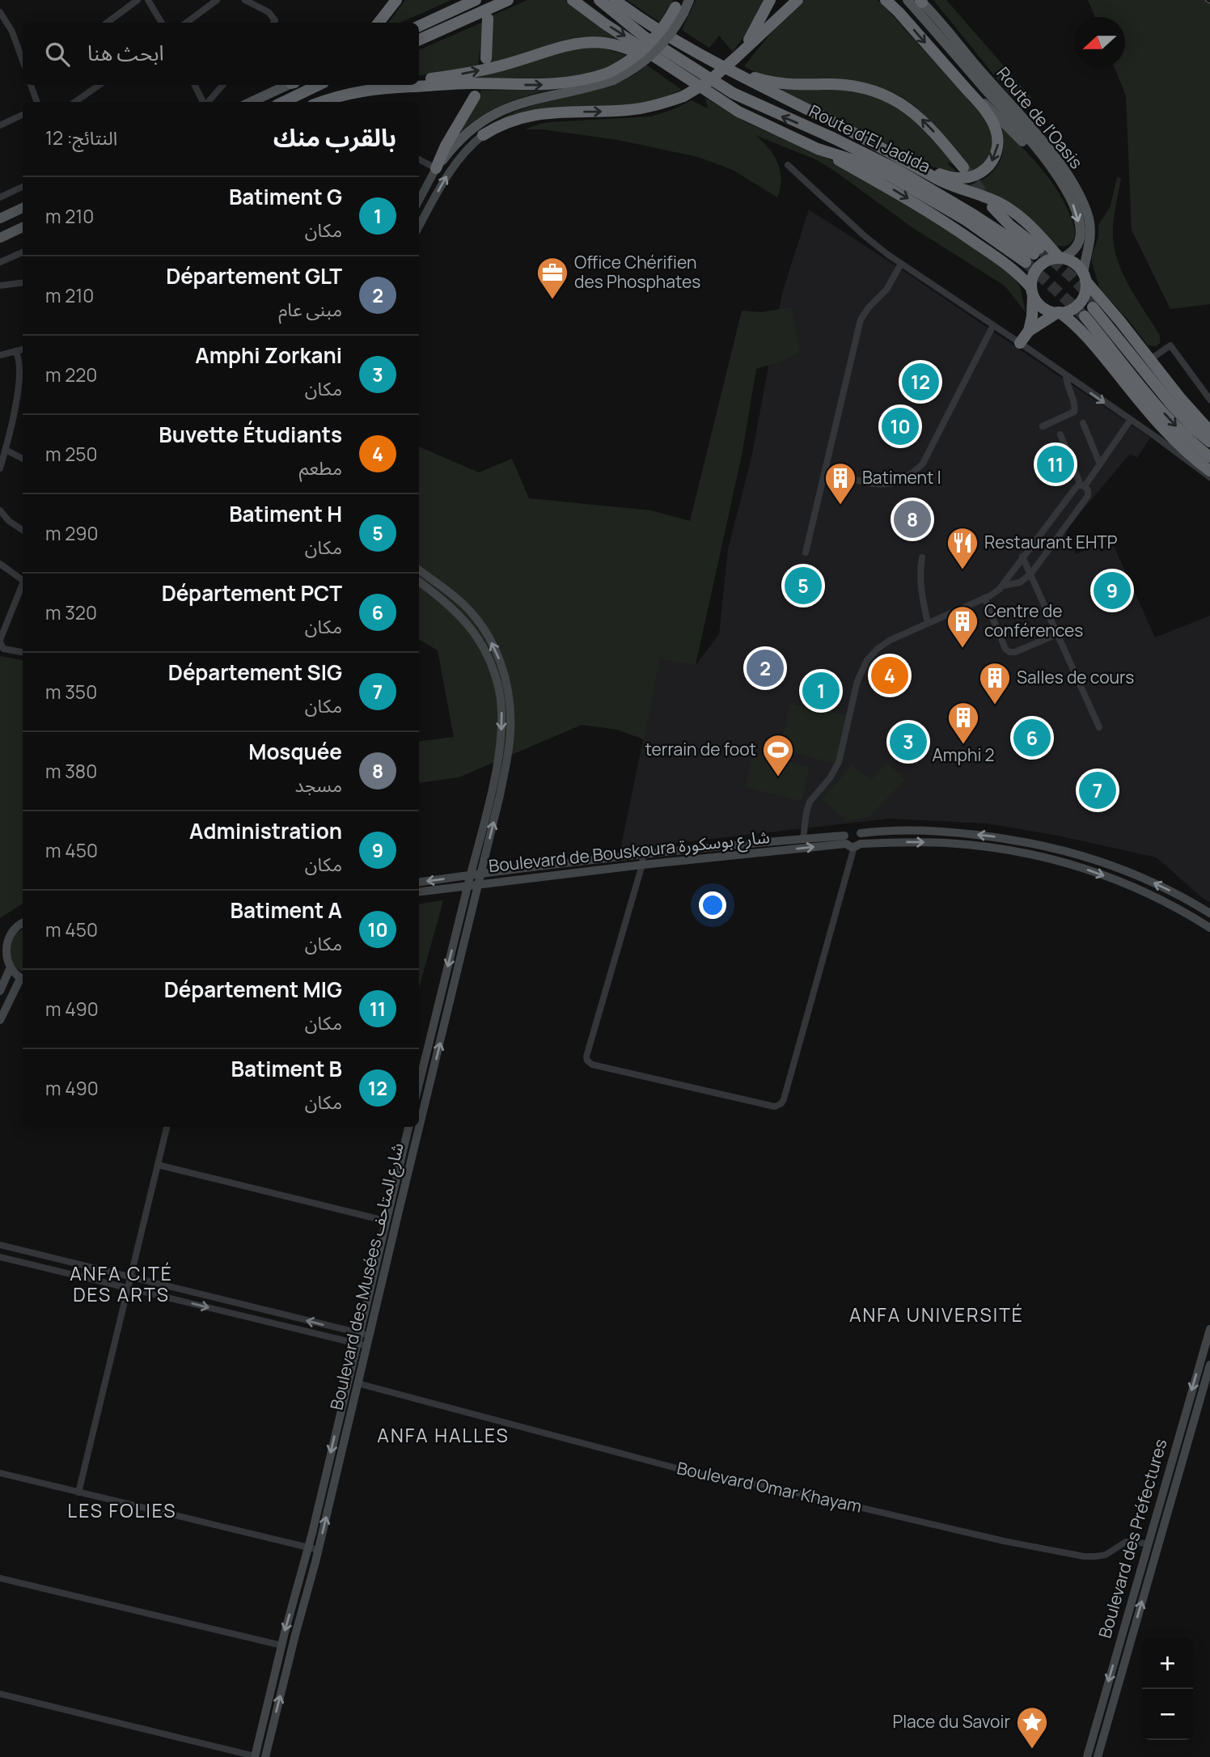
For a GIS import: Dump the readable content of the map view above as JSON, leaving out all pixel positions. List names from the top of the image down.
{
  "streets": {
    "highway": ["Route d'El Jadida"],
    "main road": ["Route de l'Oasis"],
    "street": [
      "Boulevard de Bouskoura شارع بوسكورة",
      "Boulevard des Musées شارع المتاحف",
      "Boulevard Omar Khayam",
      "Boulevard des Préfectures"
    ]
  },
  "crossings": [
    ["Boulevard de Bouskoura شارع بوسكورة", "Boulevard des Musées شارع المتاحف"],
    ["Boulevard des Musées شارع المتاحف", "Boulevard Omar Khayam"],
    ["Boulevard Omar Khayam", "Boulevard des Préfectures"]
  ],
  "districts": [
    "ANFA CITÉ DES ARTS",
    "ANFA UNIVERSITÉ",
    "ANFA HALLES",
    "LES FOLIES"
  ],
  "places": {
    "office": ["Office Chérifien des Phosphates"],
    "building": [
      "Batiment I",
      "Centre de conférences",
      "Salles de cours",
      "Amphi 2"
    ],
    "restaurant": ["Restaurant EHTP"],
    "sports": ["terrain de foot"],
    "place": ["Place du Savoir"]
  },
  "north": "left",
  "page": {
    "search": "ابحث هنا",
    "heading": ["بالقرب منك", "النتائج: 12"],
    "list": [
      {
        "mark": "1",
        "name": "Batiment G",
        "note": "مكان",
        "value": "210 m"
      },
      {
        "mark": "2",
        "name": "Département GLT",
        "note": "مبنى عام",
        "value": "210 m"
      },
      {
        "mark": "3",
        "name": "Amphi Zorkani",
        "note": "مكان",
        "value": "220 m"
      },
      {
        "mark": "4",
        "name": "Buvette Étudiants",
        "note": "مطعم",
        "value": "250 m"
      },
      {
        "mark": "5",
        "name": "Batiment H",
        "note": "مكان",
        "value": "290 m"
      },
      {
        "mark": "6",
        "name": "Département PCT",
        "note": "مكان",
        "value": "320 m"
      },
      {
        "mark": "7",
        "name": "Département SIG",
        "note": "مكان",
        "value": "350 m"
      },
      {
        "mark": "8",
        "name": "Mosquée",
        "note": "مسجد",
        "value": "380 m"
      },
      {
        "mark": "9",
        "name": "Administration",
        "note": "مكان",
        "value": "450 m"
      },
      {
        "mark": "10",
        "name": "Batiment A",
        "note": "مكان",
        "value": "450 m"
      },
      {
        "mark": "11",
        "name": "Département MIG",
        "note": "مكان",
        "value": "490 m"
      },
      {
        "mark": "12",
        "name": "Batiment B",
        "note": "مكان",
        "value": "490 m"
      }
    ],
    "pins": [
      "12",
      "10",
      "11",
      "8",
      "5",
      "9",
      "2",
      "4",
      "1",
      "6",
      "3",
      "7"
    ],
    "map_buttons": ["+", "−"]
  }
}
